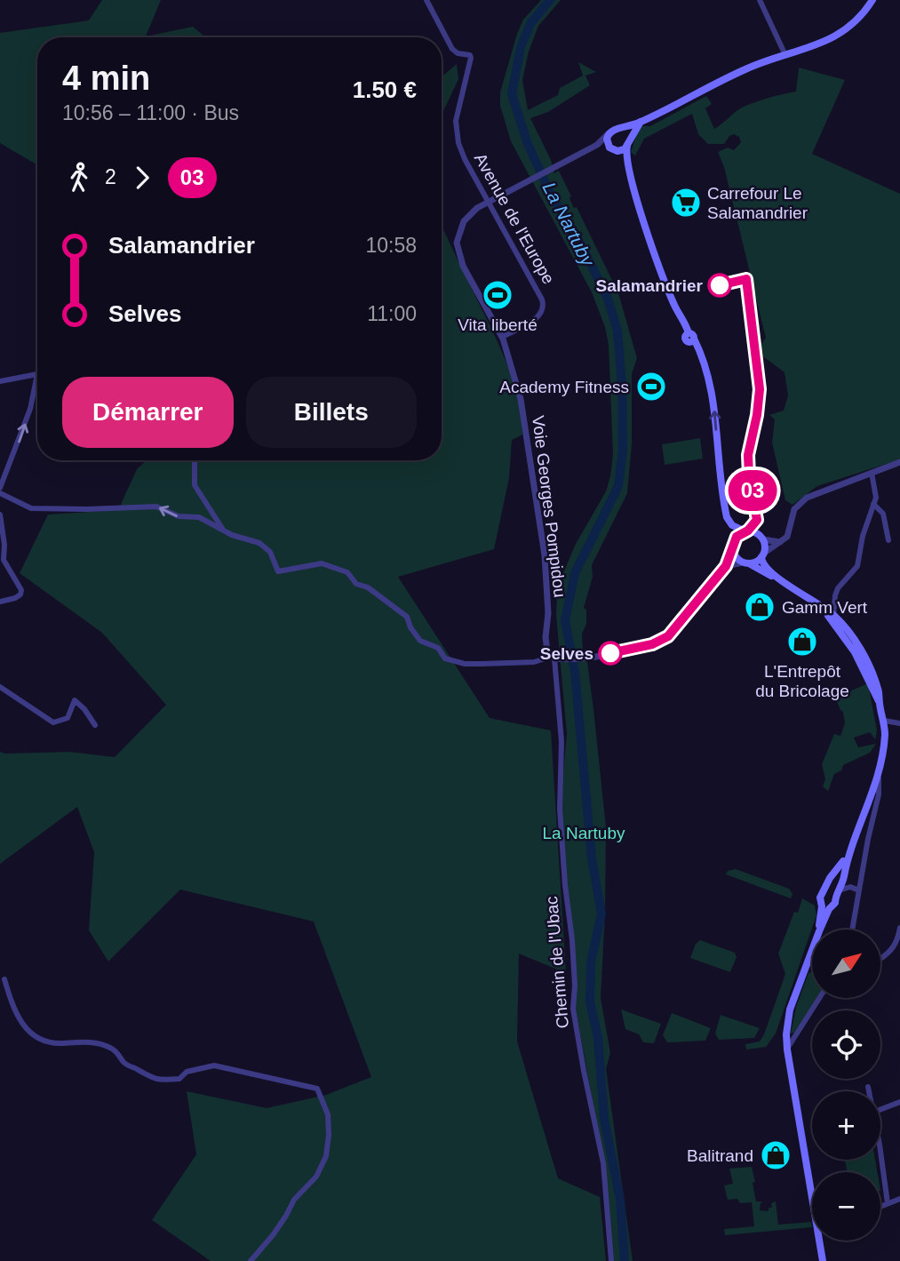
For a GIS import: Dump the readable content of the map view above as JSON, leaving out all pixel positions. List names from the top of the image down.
{
  "streets": {
    "street": ["Avenue de l'Europe", "Voie Georges Pompidou", "Chemin de l'Ubac"]
  },
  "crossings": [
    ["Avenue de l'Europe", "Voie Georges Pompidou"],
    ["Voie Georges Pompidou", "Chemin de l'Ubac"]
  ],
  "water": ["La Nartuby"],
  "parks": ["La Nartuby"],
  "places": {
    "supermarket": ["Carrefour Le Salamandrier"],
    "other": ["Salamandrier", "Selves"],
    "sports": ["Vita liberté", "Academy Fitness"],
    "shop": ["Gamm Vert", "L'Entrepôt du Bricolage", "Balitrand"]
  },
  "lines": ["bus line 03"],
  "north": "top right",
  "page": {
    "on_map": "03",
    "heading": ["4 min", "10:56 – 11:00 · Bus", "1.50 €"],
    "legs": ["2", "03"],
    "list": [
      {
        "name": "Salamandrier",
        "value": "10:58"
      },
      {
        "name": "Selves",
        "value": "11:00"
      }
    ],
    "buttons": ["Démarrer", "Billets"],
    "map_buttons": ["+", "−"]
  }
}
